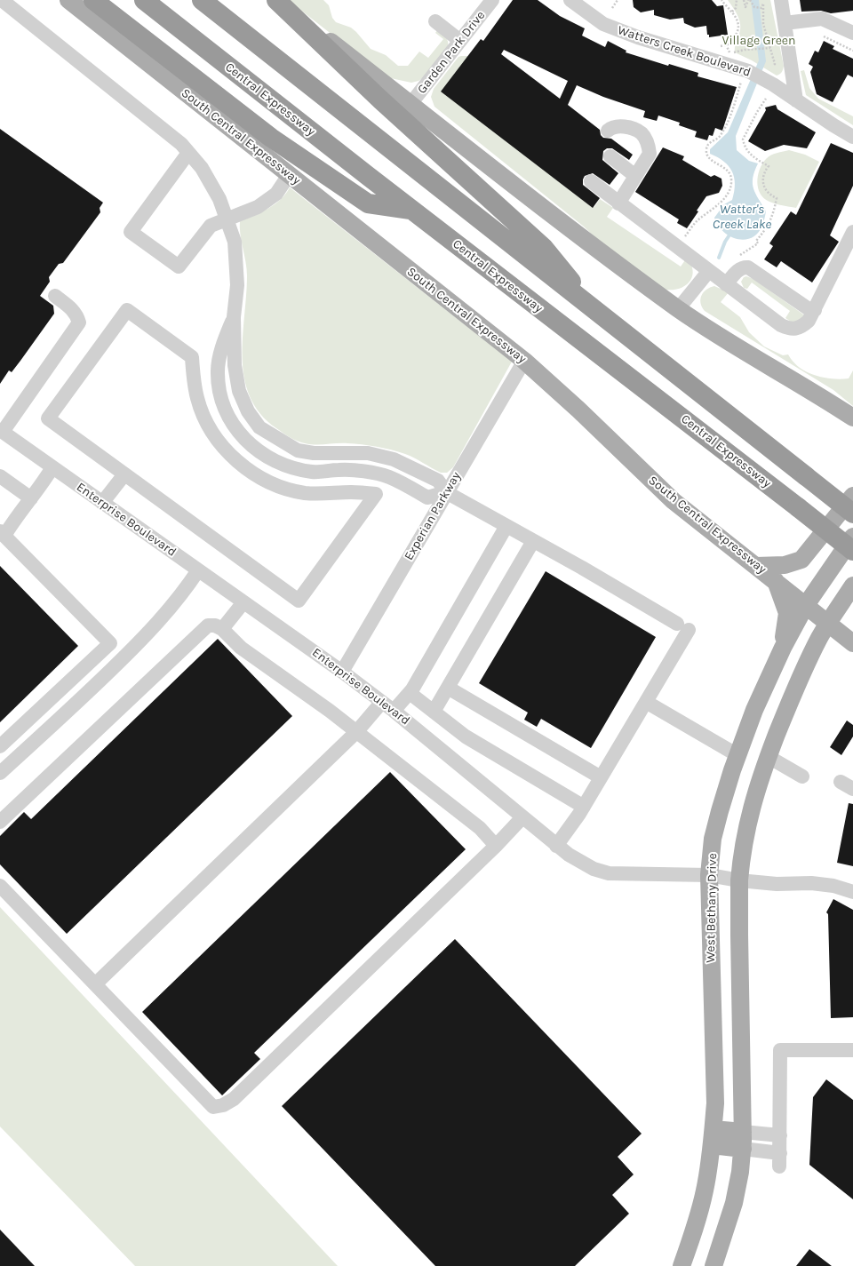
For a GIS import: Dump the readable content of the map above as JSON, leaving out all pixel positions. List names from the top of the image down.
{
  "streets": {
    "highway": ["Central Expressway"],
    "main road": ["South Central Expressway", "West Bethany Drive"],
    "street": [
      "Watters Creek Boulevard",
      "Garden Park Drive",
      "Experian Parkway",
      "Enterprise Boulevard"
    ]
  },
  "crossings": [
    ["South Central Expressway", "Experian Parkway"],
    ["South Central Expressway", "West Bethany Drive"],
    ["Experian Parkway", "Enterprise Boulevard"],
    ["Enterprise Boulevard", "West Bethany Drive"]
  ],
  "water": ["Watter's Creek Lake"],
  "parks": ["Village Green"]
}
